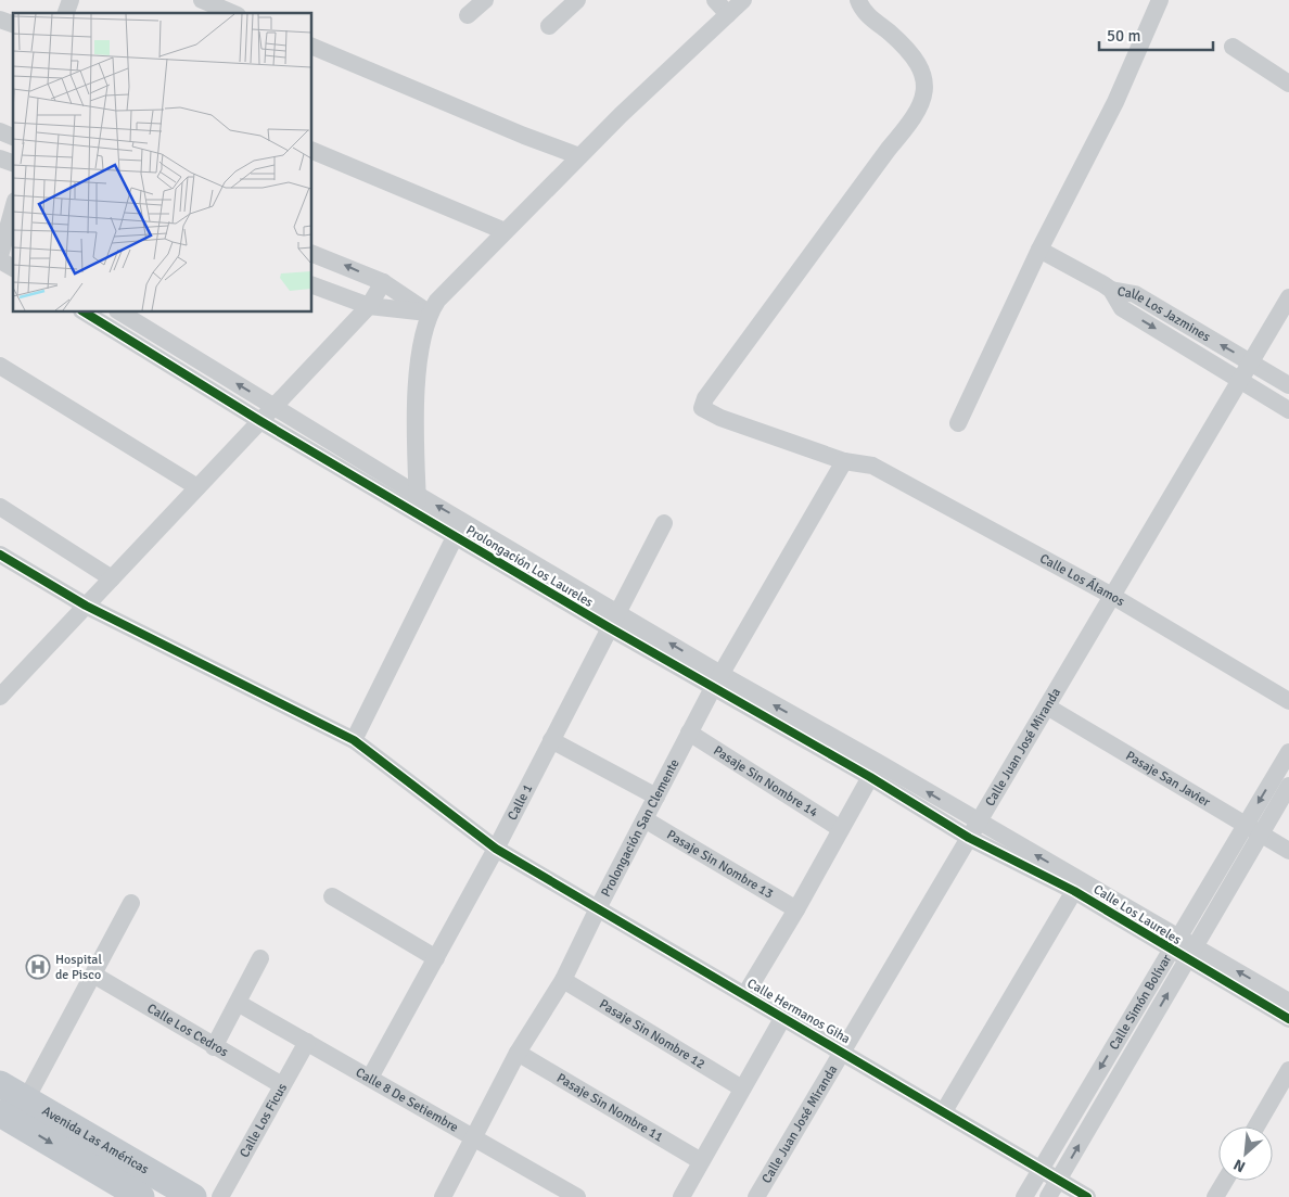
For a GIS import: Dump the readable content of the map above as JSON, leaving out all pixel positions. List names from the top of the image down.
{
  "streets": {
    "main road": ["Avenida Las Américas"],
    "street": [
      "Calle Los Jazmines",
      "Prolongación Los Laureles",
      "Calle Los Álamos",
      "Calle Juan José Miranda",
      "Pasaje San Javier",
      "Pasaje Sin Nombre 14",
      "Calle 1",
      "Prolongación San Clemente",
      "Pasaje Sin Nombre 13",
      "Calle Los Laureles",
      "Calle Simón Bolívar",
      "Calle Hermanos Giha",
      "Calle Los Cedros",
      "Pasaje Sin Nombre 12",
      "Calle 8 De Setiembre",
      "Pasaje Sin Nombre 11",
      "Calle Los Ficus"
    ]
  },
  "crossings": [
    ["Calle Los Jazmines", "Calle Juan José Miranda"],
    ["Prolongación Los Laureles", "Calle Juan José Miranda"],
    ["Prolongación Los Laureles", "Calle 1"],
    ["Prolongación Los Laureles", "Prolongación San Clemente"],
    ["Prolongación Los Laureles", "Calle Los Laureles"],
    ["Calle Los Álamos", "Calle Juan José Miranda"],
    ["Calle Los Álamos", "Prolongación San Clemente"],
    ["Calle Juan José Miranda", "Pasaje San Javier"],
    ["Calle Juan José Miranda", "Calle Los Laureles"],
    ["Calle Juan José Miranda", "Calle Hermanos Giha"],
    ["Pasaje San Javier", "Calle Simón Bolívar"],
    ["Pasaje Sin Nombre 14", "Prolongación San Clemente"],
    ["Calle 1", "Calle Hermanos Giha"],
    ["Calle 1", "Calle 8 De Setiembre"],
    ["Prolongación San Clemente", "Pasaje Sin Nombre 13"],
    ["Prolongación San Clemente", "Calle Los Laureles"],
    ["Prolongación San Clemente", "Calle Hermanos Giha"],
    ["Prolongación San Clemente", "Pasaje Sin Nombre 12"],
    ["Prolongación San Clemente", "Calle 8 De Setiembre"],
    ["Prolongación San Clemente", "Pasaje Sin Nombre 11"],
    ["Calle Los Laureles", "Calle Simón Bolívar"],
    ["Calle Simón Bolívar", "Calle Hermanos Giha"],
    ["Calle Los Cedros", "Calle Los Ficus"],
    ["Calle 8 De Setiembre", "Calle Los Ficus"]
  ],
  "places": {
    "hospital": ["Hospital de Pisco"]
  },
  "scale_bar": "50 m",
  "north": "bottom left"
}
